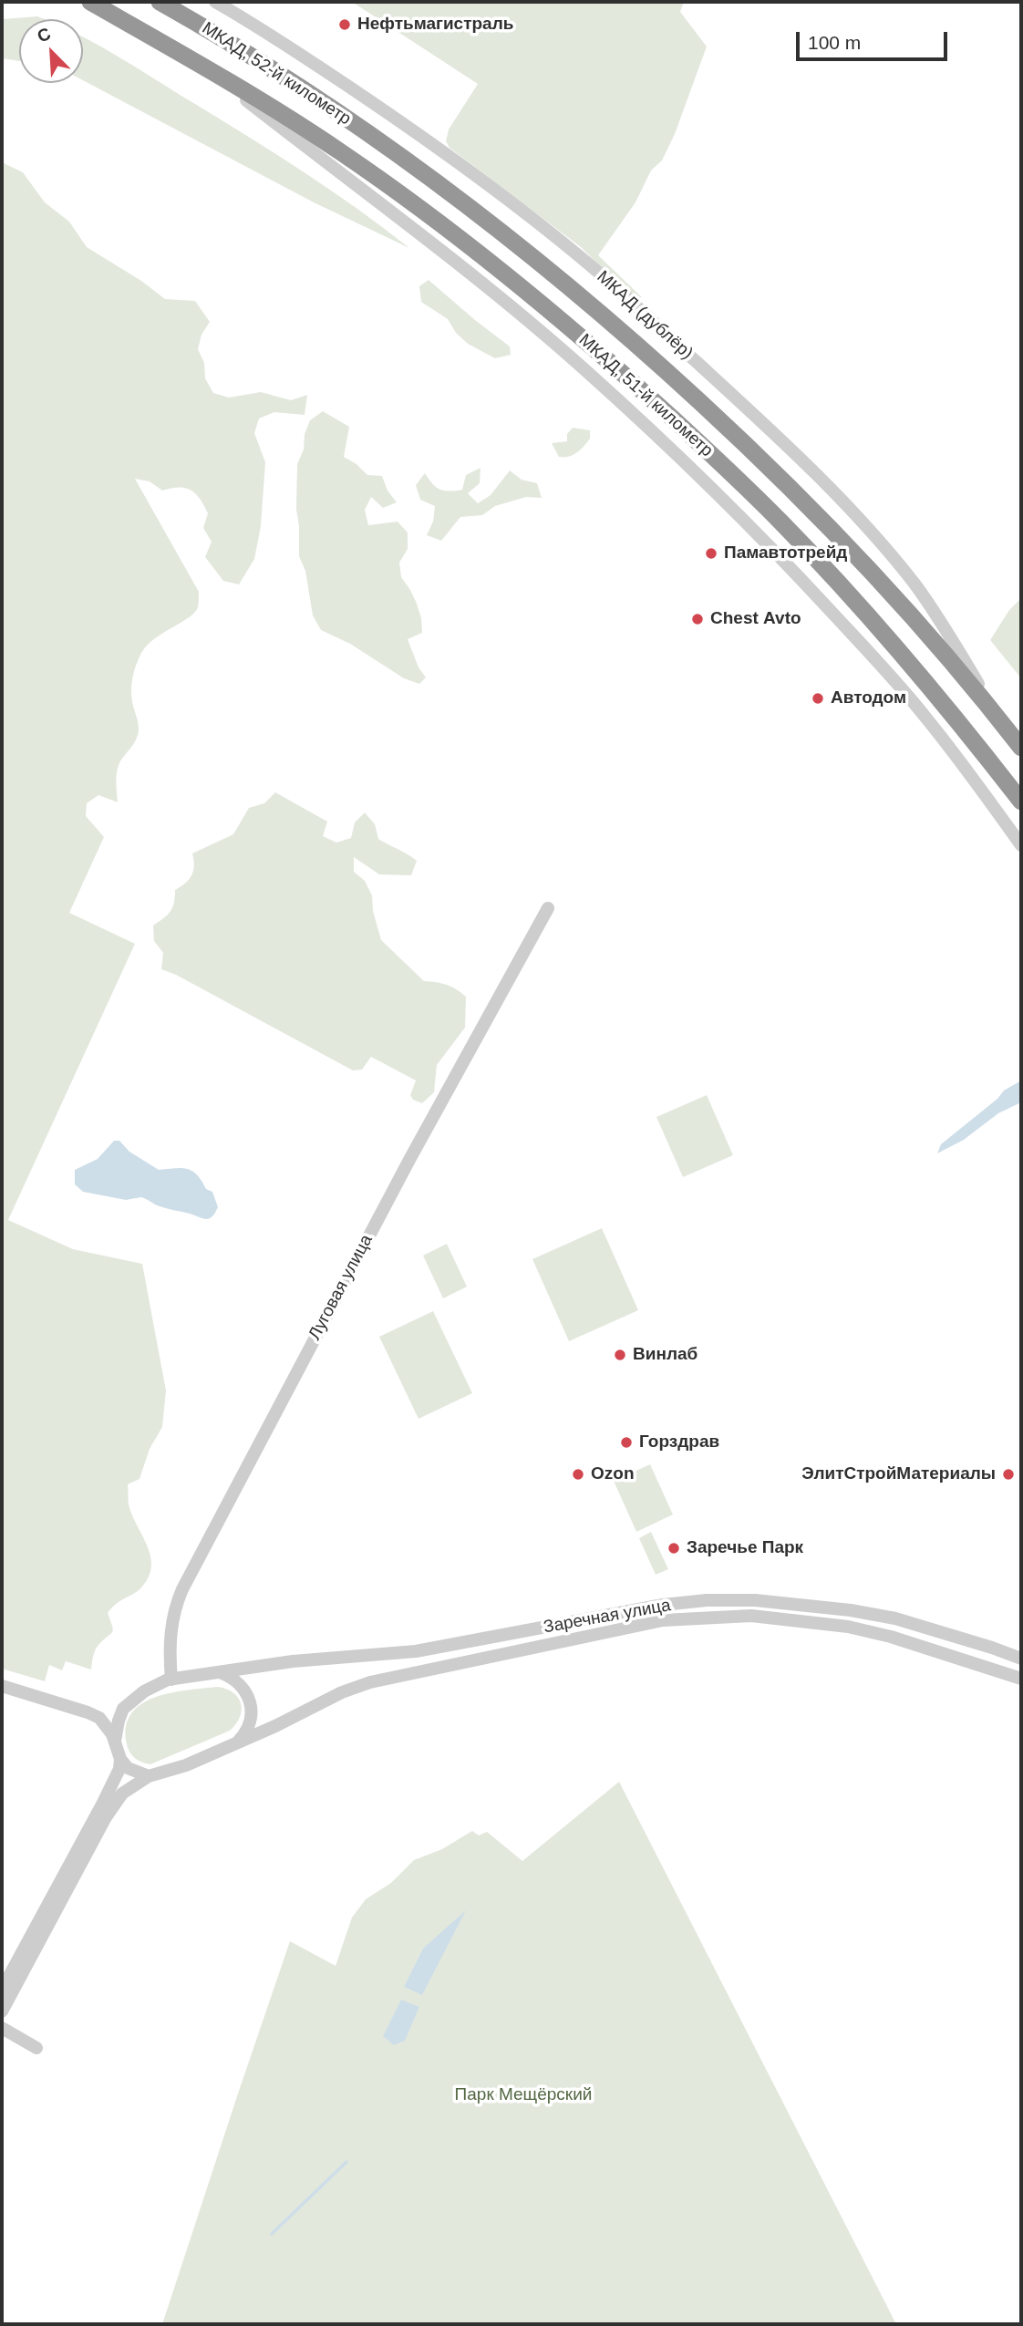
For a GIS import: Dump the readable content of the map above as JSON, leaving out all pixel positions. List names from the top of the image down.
{
  "streets": {
    "highway": ["МКАД, 52-й километр", "МКАД, 51-й километр"],
    "street": ["МКАД (дублёр)", "Луговая улица", "Заречная улица"]
  },
  "crossings": [
    ["МКАД, 52-й километр", "МКАД, 51-й километр"],
    ["МКАД (дублёр)", "МКАД, 51-й километр"],
    ["Луговая улица", "Заречная улица"]
  ],
  "parks": ["Парк Мещёрский"],
  "places": [
    "Нефтьмагистраль",
    "Памавтотрейд",
    "Chest Avto",
    "Автодом",
    "Винлаб",
    "Горздрав",
    "Ozon",
    "ЭлитСтройМатериалы",
    "Заречье Парк"
  ],
  "scale_bar": "100 m",
  "north": "top left"
}
